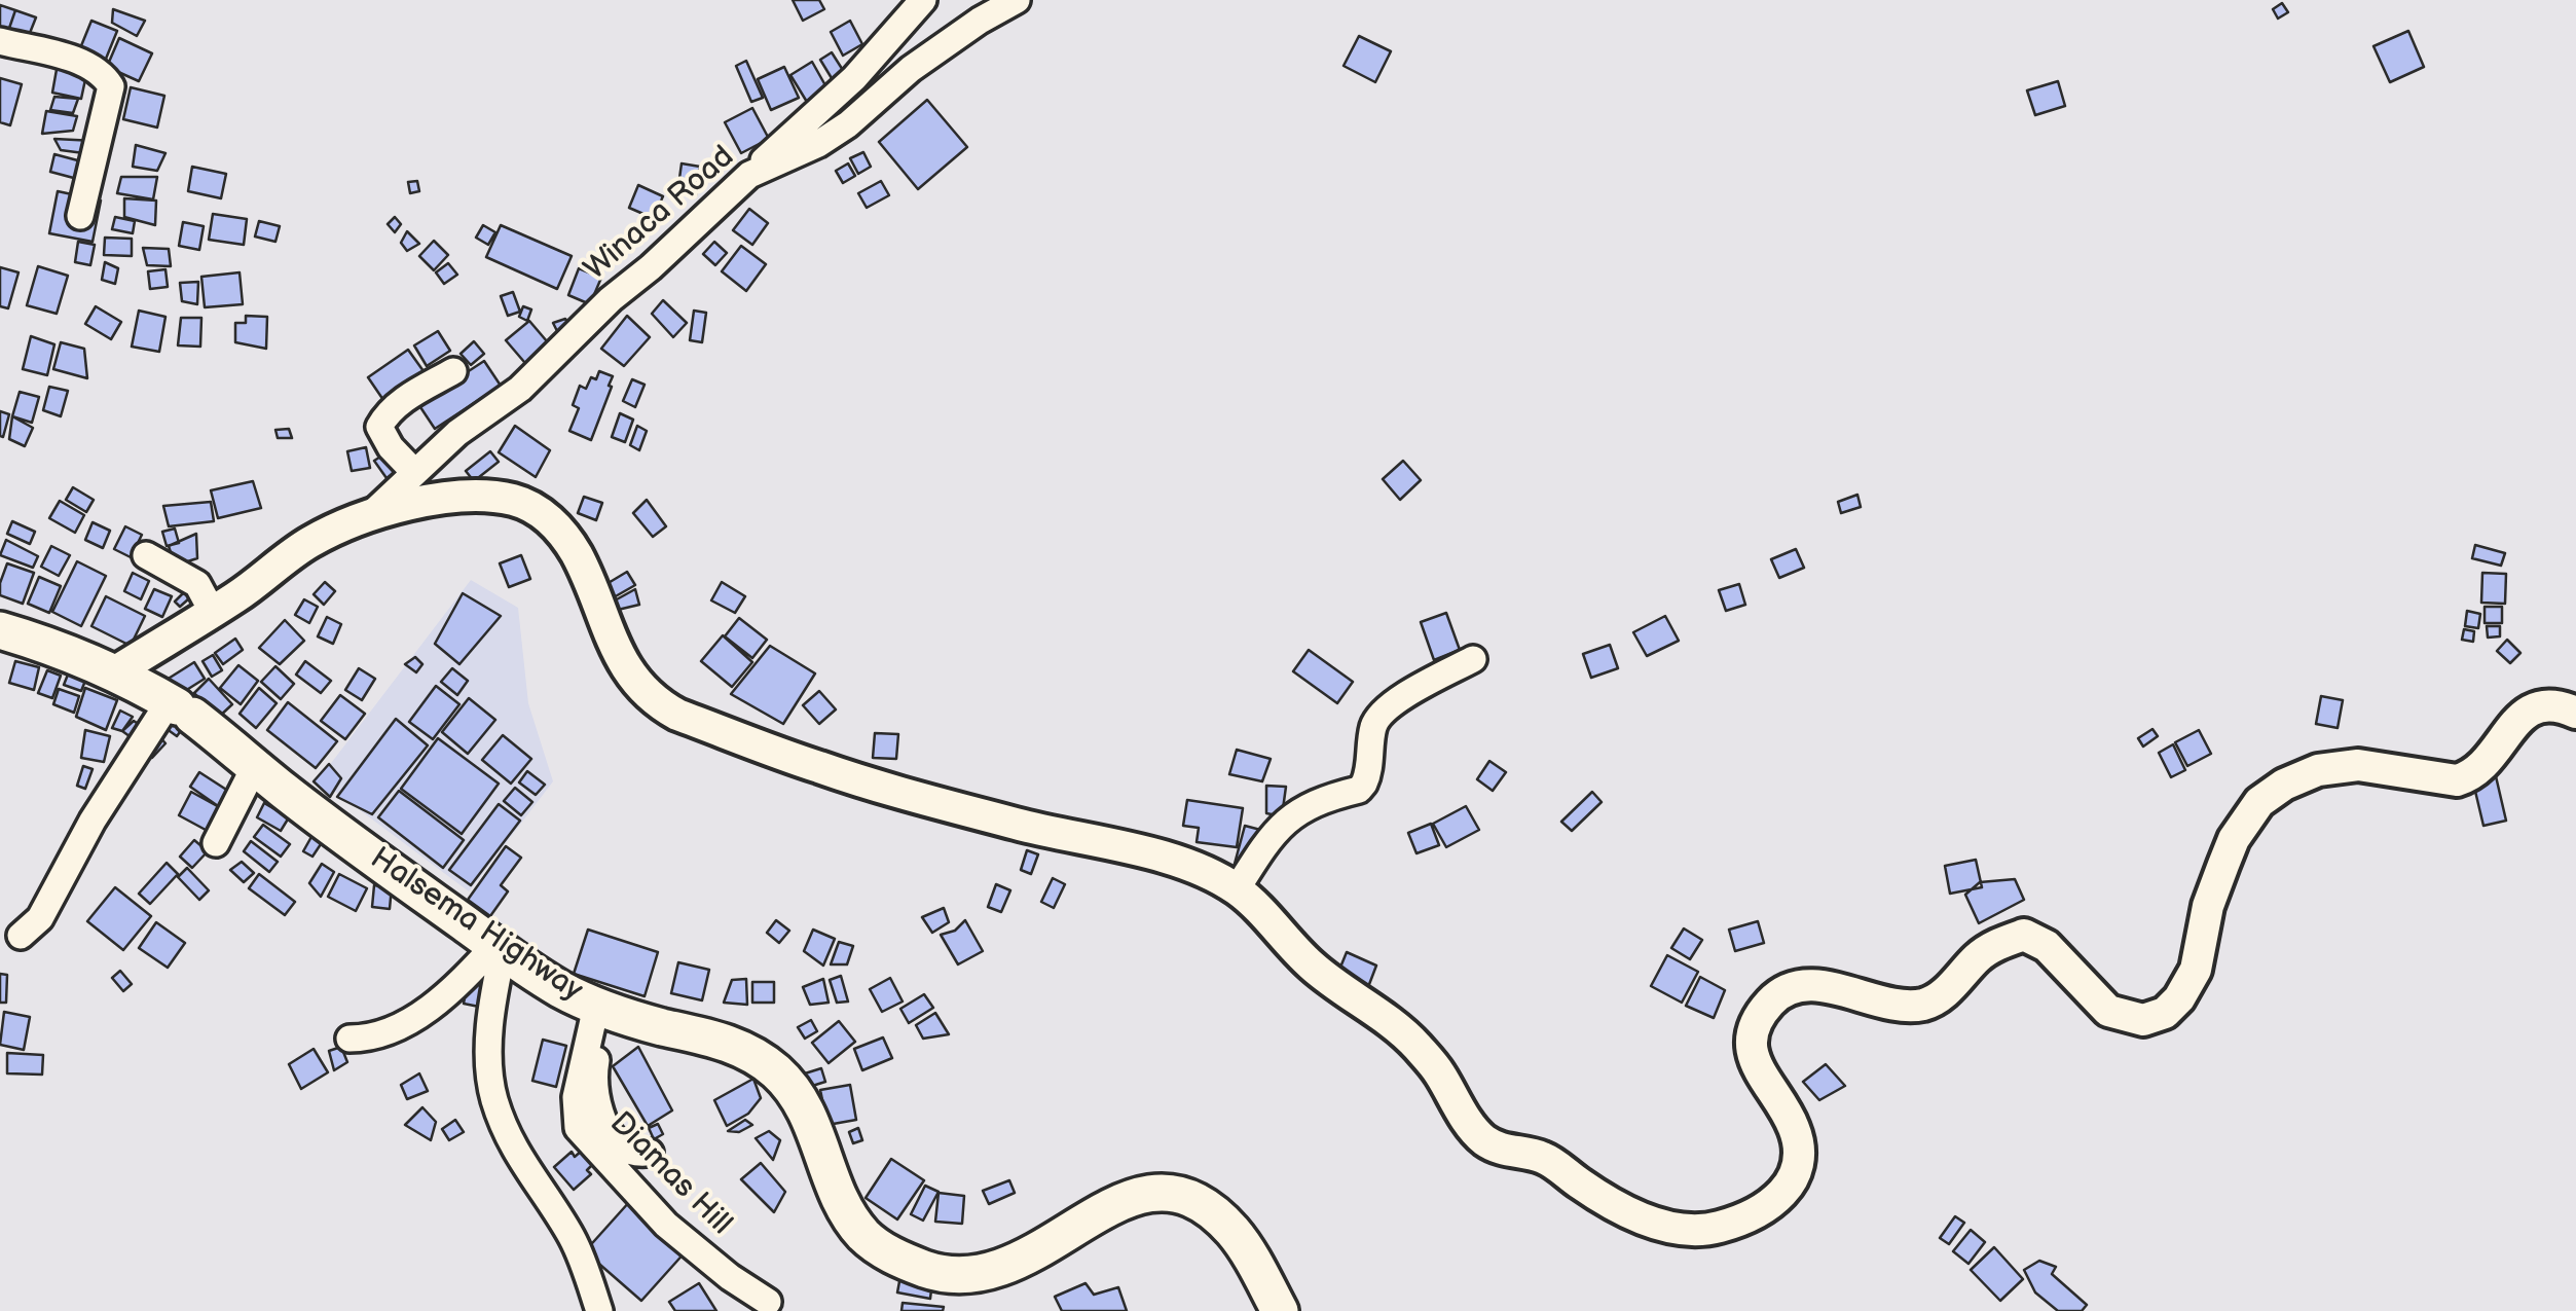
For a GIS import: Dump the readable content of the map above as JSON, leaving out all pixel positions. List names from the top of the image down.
{
  "streets": {
    "highway": ["Halsema Highway"],
    "street": ["Winaca Road", "Diamas Hill"]
  },
  "crossings": [
    ["Halsema Highway", "Diamas Hill"]
  ]
}
